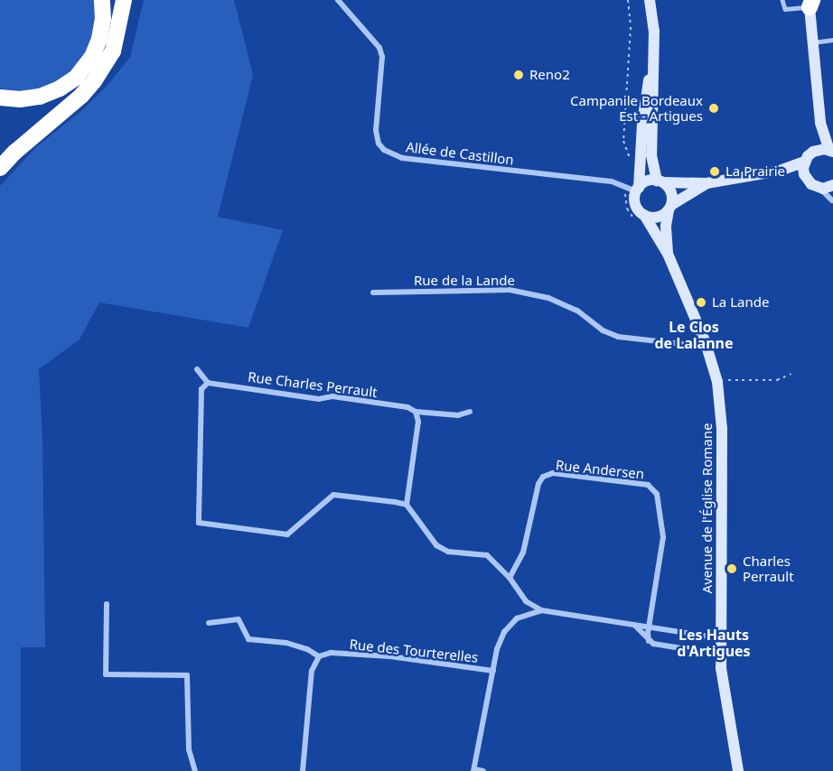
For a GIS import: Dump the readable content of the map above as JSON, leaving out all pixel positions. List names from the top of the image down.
{
  "streets": {
    "street": [
      "Allée de Castillon",
      "Rue de la Lande",
      "Rue Charles Perrault",
      "Rue Andersen",
      "Avenue de l'Église Romane",
      "Rue des Tourterelles"
    ]
  },
  "crossings": [
    ["Allée de Castillon", "Avenue de l'Église Romane"],
    ["Rue de la Lande", "Avenue de l'Église Romane"]
  ],
  "districts": ["Le Clos de Lalanne", "Les Hauts d'Artigues"],
  "places": [
    "Reno2",
    "Campanile Bordeaux Est - Artigues",
    "La Prairie",
    "La Lande",
    "Charles Perrault"
  ]
}
